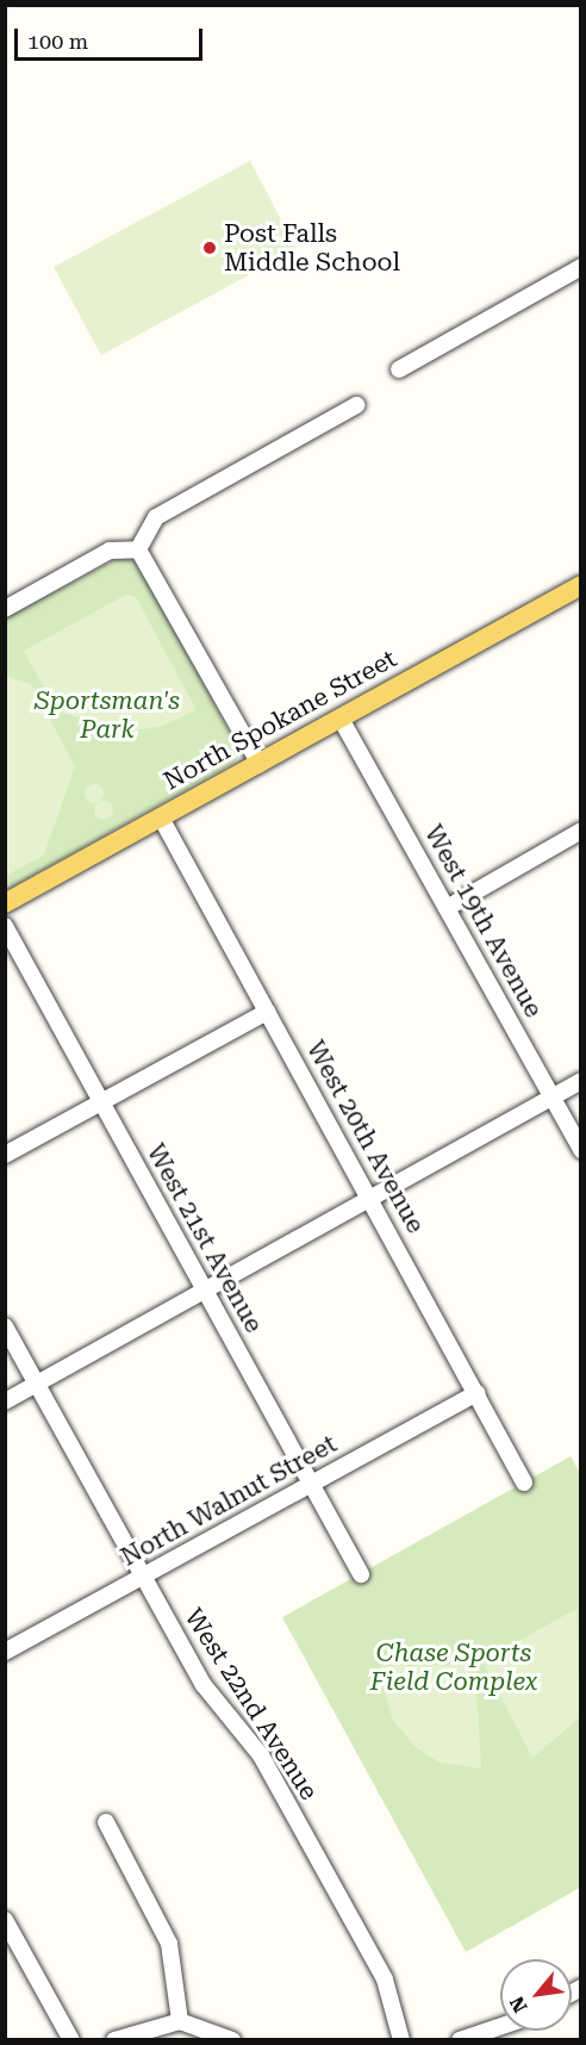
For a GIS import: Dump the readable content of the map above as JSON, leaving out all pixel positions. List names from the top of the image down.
{
  "streets": {
    "main road": ["North Spokane Street"],
    "street": [
      "West 19th Avenue",
      "West 20th Avenue",
      "West 21st Avenue",
      "North Walnut Street",
      "West 22nd Avenue"
    ]
  },
  "crossings": [
    ["North Spokane Street", "West 19th Avenue"],
    ["North Spokane Street", "West 20th Avenue"],
    ["West 20th Avenue", "North Walnut Street"],
    ["West 21st Avenue", "North Walnut Street"],
    ["North Walnut Street", "West 22nd Avenue"]
  ],
  "parks": ["Sportsman's Park", "Chase Sports Field Complex"],
  "places": ["Post Falls Middle School"],
  "scale_bar": "100 m",
  "north": "bottom left"
}
